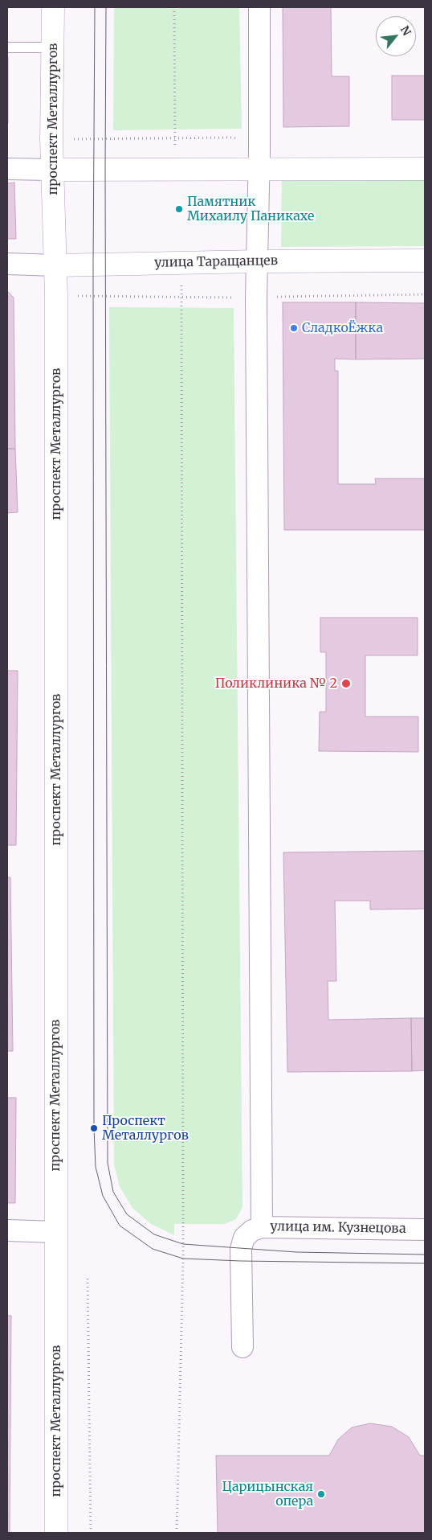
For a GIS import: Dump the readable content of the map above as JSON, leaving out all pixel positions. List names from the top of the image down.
{
  "streets": {
    "main road": ["проспект Металлургов", "улица Таращанцев"],
    "street": ["улица им. Кузнецова"]
  },
  "crossings": [
    ["проспект Металлургов", "улица Таращанцев"]
  ],
  "places": [
    "Памятник Михаилу Паникахе",
    "СладкоЁжка",
    "Поликлиника № 2",
    "Проспект Металлургов",
    "Царицынская опера"
  ],
  "north": "top right"
}
